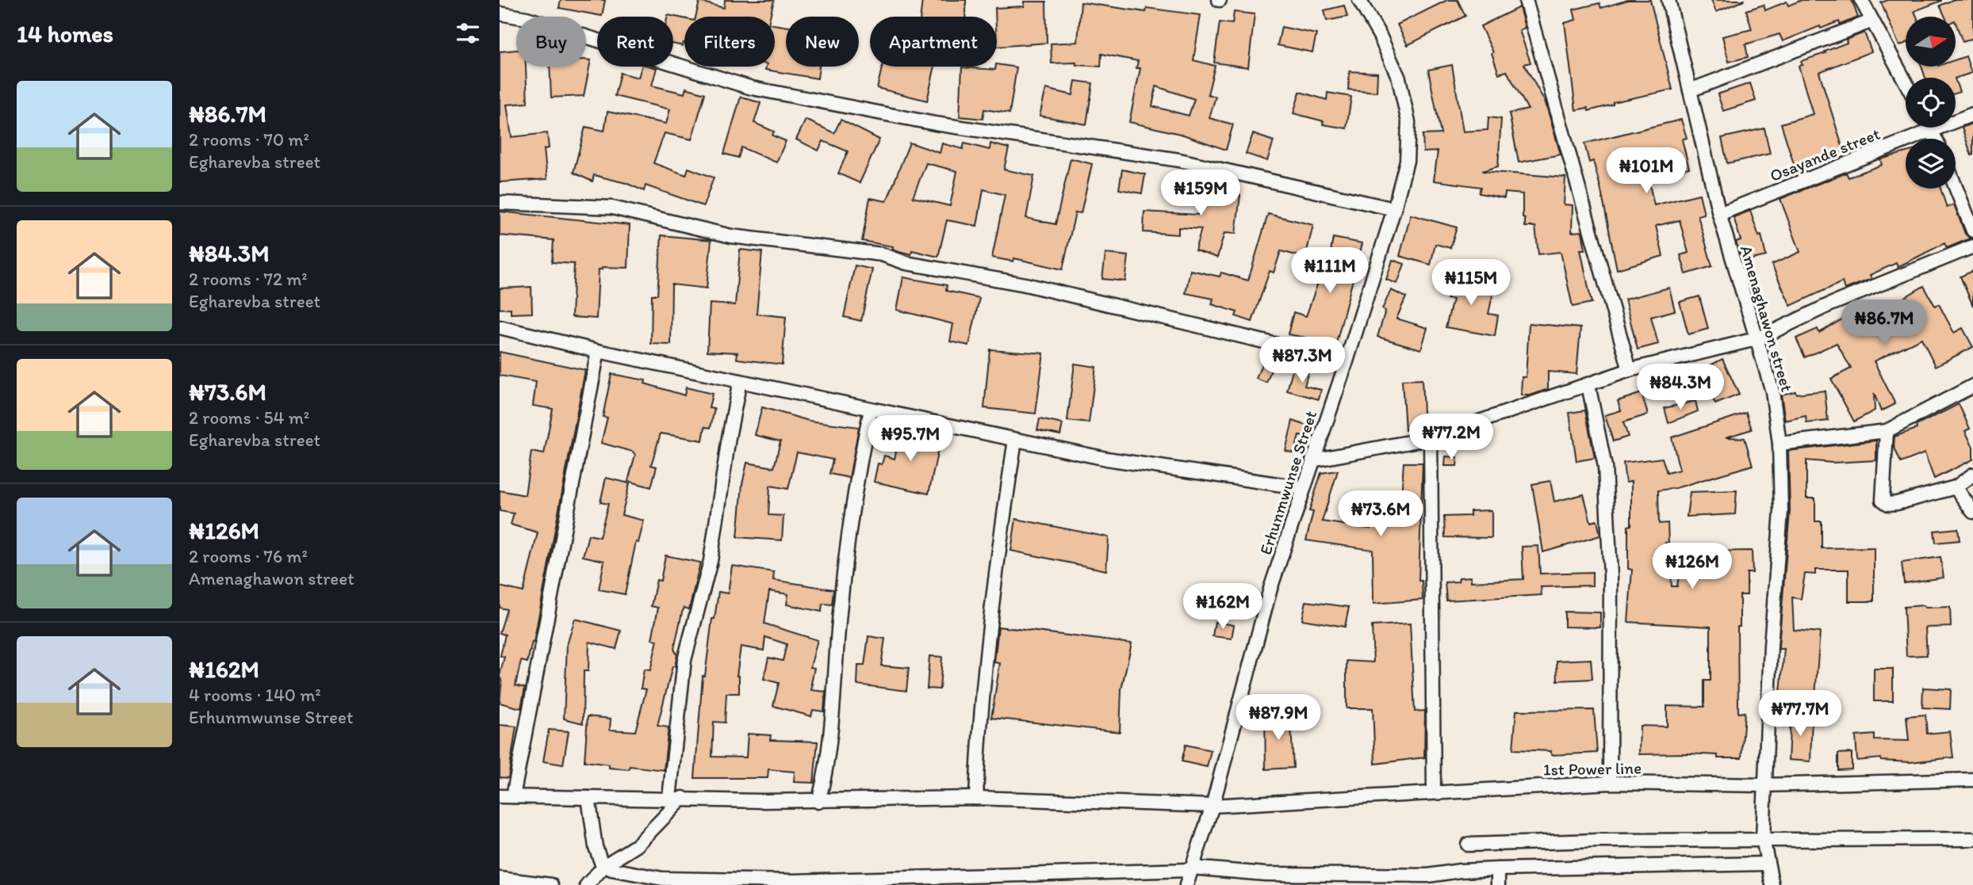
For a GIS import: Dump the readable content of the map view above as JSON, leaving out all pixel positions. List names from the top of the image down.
{
  "streets": {
    "street": [
      "Osayande street",
      "Amenaghawon street",
      "Erhunmwunse Street",
      "1st Power line"
    ]
  },
  "crossings": [
    ["Osayande street", "Amenaghawon street"],
    ["Amenaghawon street", "1st Power line"],
    ["Erhunmwunse Street", "1st Power line"]
  ],
  "north": "right",
  "page": {
    "heading": "14 homes",
    "chip": [
      "Buy",
      "Rent",
      "Filters",
      "New",
      "Apartment"
    ],
    "list": [
      {
        "name": "₦86.7M",
        "note": "2 rooms · 70 m² · Egharevba street"
      },
      {
        "name": "₦84.3M",
        "note": "2 rooms · 72 m² · Egharevba street"
      },
      {
        "name": "₦73.6M",
        "note": "2 rooms · 54 m² · Egharevba street"
      },
      {
        "name": "₦126M",
        "note": "2 rooms · 76 m² · Amenaghawon street"
      },
      {
        "name": "₦162M",
        "note": "4 rooms · 140 m² · Erhunmwunse Street"
      }
    ],
    "price": [
      "₦101M",
      "₦159M",
      "₦111M",
      "₦115M",
      "₦86.7M",
      "₦87.3M",
      "₦84.3M",
      "₦77.2M",
      "₦95.7M",
      "₦73.6M",
      "₦126M",
      "₦162M",
      "₦77.7M",
      "₦87.9M"
    ]
  }
}
